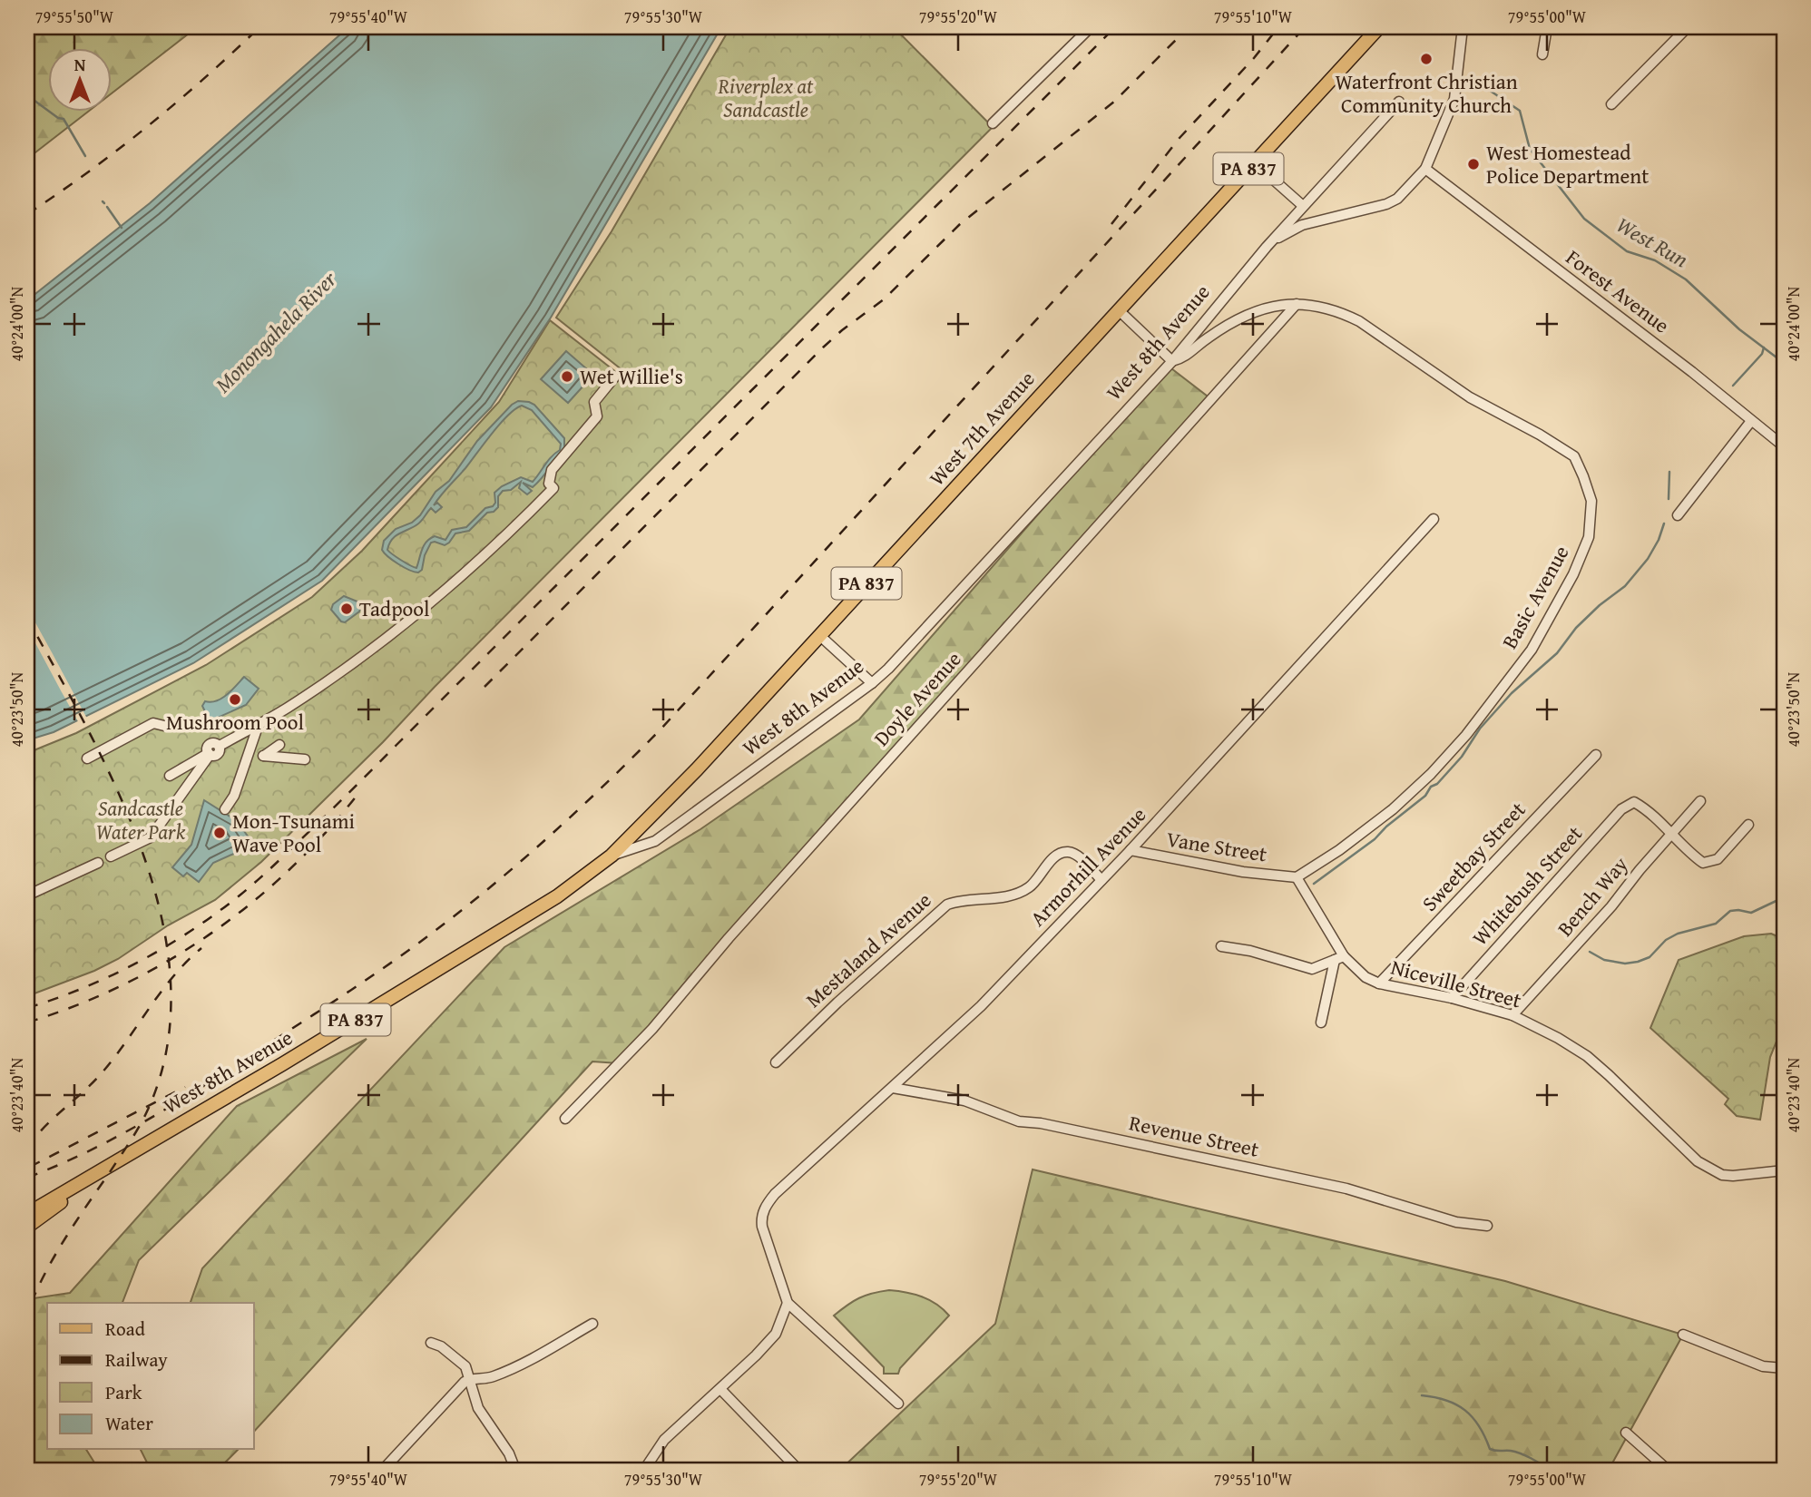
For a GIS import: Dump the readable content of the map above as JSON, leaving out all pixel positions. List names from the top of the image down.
{
  "streets": {
    "main road": ["PA 837", "West 8th Avenue", "West 7th Avenue"],
    "street": [
      "Forest Avenue",
      "Basic Avenue",
      "Doyle Avenue",
      "Vane Street",
      "Sweetbay Street",
      "Armorhill Avenue",
      "Whitebush Street",
      "Bench Way",
      "Mestaland Avenue",
      "Niceville Street",
      "Revenue Street"
    ]
  },
  "crossings": [
    ["West 8th Avenue", "West 7th Avenue"],
    ["West 8th Avenue", "Basic Avenue"],
    ["Basic Avenue", "Doyle Avenue"],
    ["Basic Avenue", "Vane Street"],
    ["Vane Street", "Armorhill Avenue"],
    ["Sweetbay Street", "Niceville Street"],
    ["Armorhill Avenue", "Mestaland Avenue"],
    ["Armorhill Avenue", "Revenue Street"],
    ["Whitebush Street", "Bench Way"],
    ["Whitebush Street", "Niceville Street"],
    ["Bench Way", "Niceville Street"]
  ],
  "water": ["West Run", "Monongahela River"],
  "parks": ["Riverplex at Sandcastle", "Sandcastle Water Park"],
  "places": [
    "Waterfront Christian Community Church",
    "West Homestead Police Department",
    "Wet Willie's",
    "Tadpool",
    "Mushroom Pool",
    "Mon-Tsunami Wave Pool"
  ],
  "legend": [
    "Road",
    "Railway",
    "Park",
    "Water"
  ],
  "north": "top",
  "coordinates": [
    "79°55'50\"W",
    "79°55'40\"W",
    "79°55'30\"W",
    "79°55'20\"W",
    "79°55'10\"W",
    "79°55'00\"W",
    "40°24'00\"N",
    "40°23'50\"N",
    "40°23'40\"N"
  ]
}
